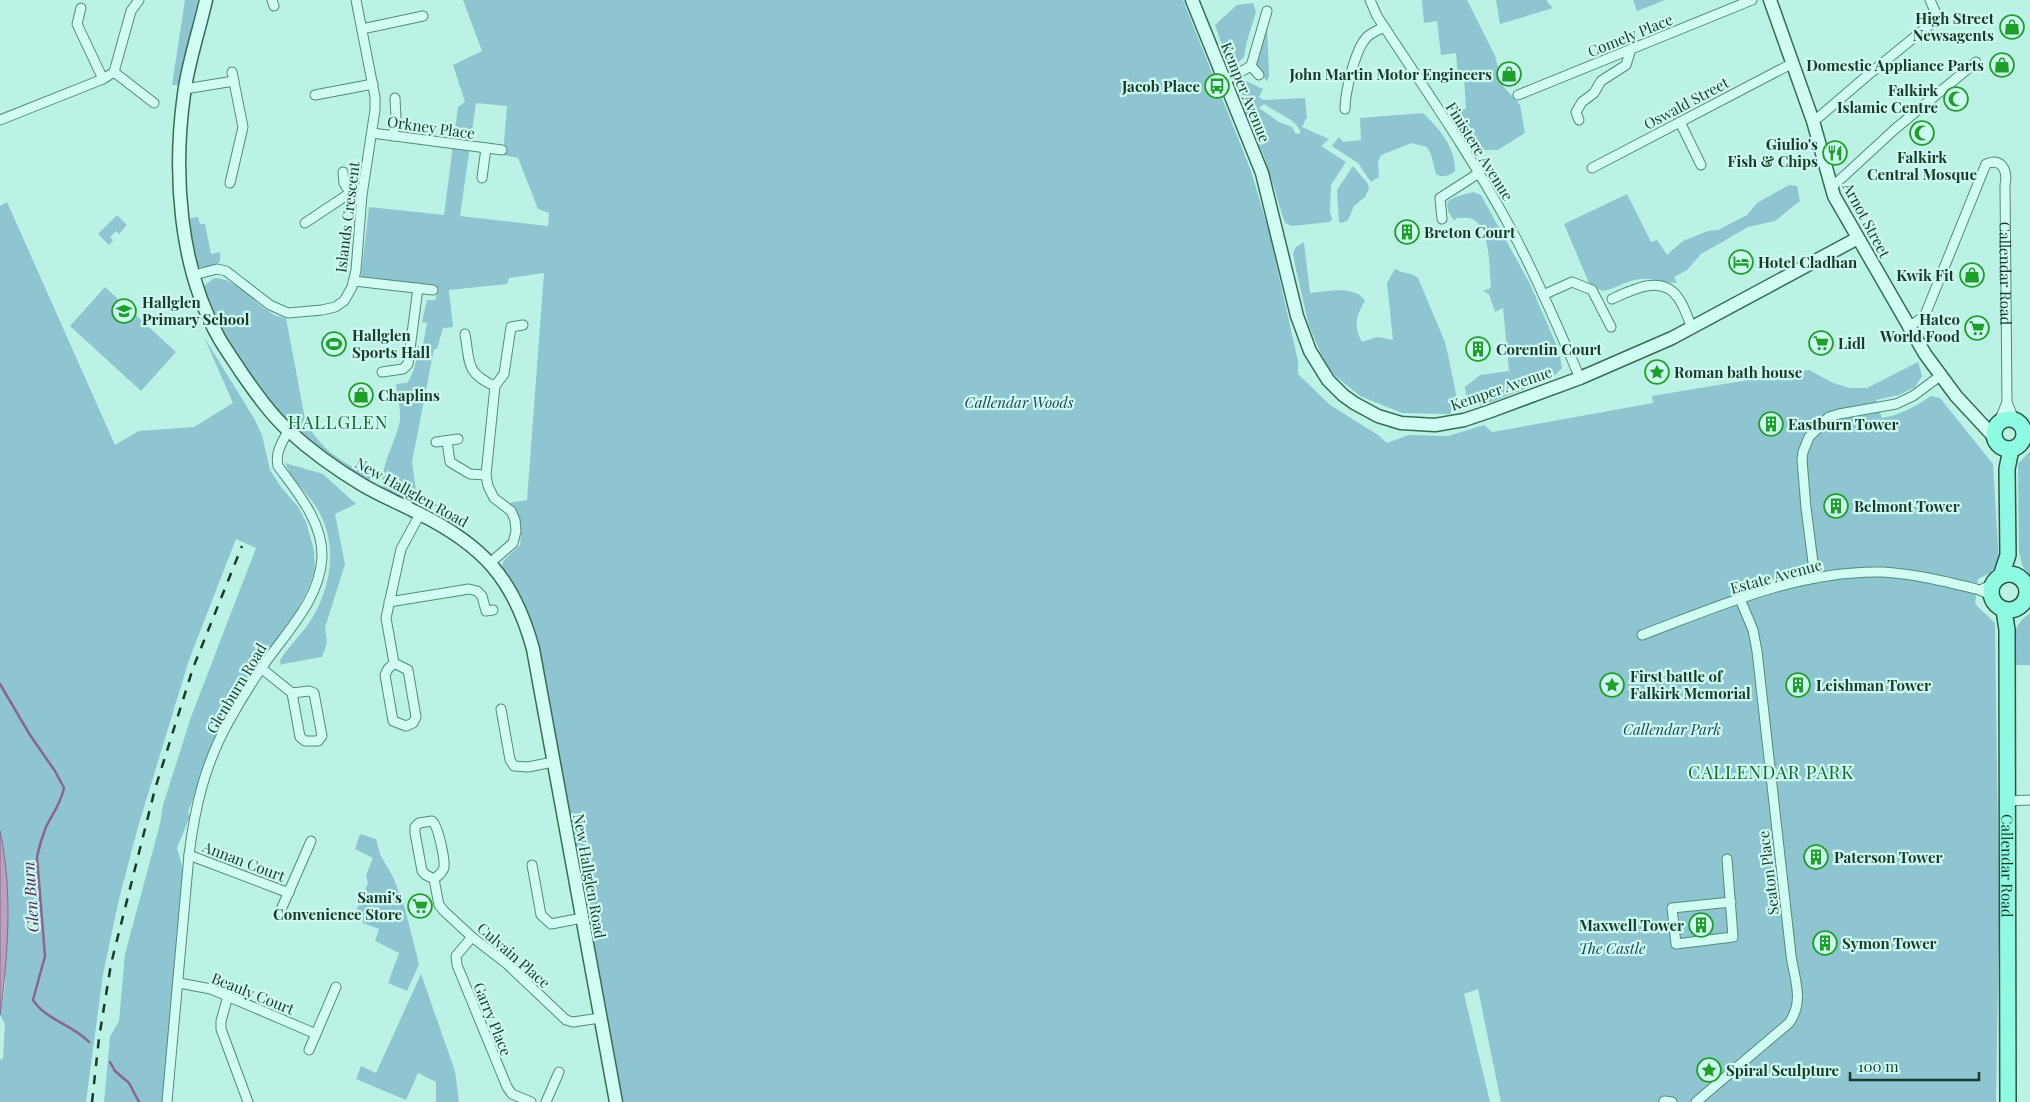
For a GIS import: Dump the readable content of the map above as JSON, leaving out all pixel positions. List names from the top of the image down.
{
  "streets": {
    "main road": ["Callendar Road"],
    "street": [
      "Comely Place",
      "Kemper Avenue",
      "Oswald Street",
      "Orkney Place",
      "Finistere Avenue",
      "Islands Crescent",
      "Arnot Street",
      "New Hallglen Road",
      "Estate Avenue",
      "Glenburn Road",
      "Annan Court",
      "Seaton Place",
      "Culvain Place",
      "Beauly Court",
      "Garry Place"
    ]
  },
  "crossings": [
    ["Kemper Avenue", "Finistere Avenue"],
    ["Kemper Avenue", "Arnot Street"],
    ["Oswald Street", "Arnot Street"],
    ["Orkney Place", "Islands Crescent"],
    ["Islands Crescent", "New Hallglen Road"],
    ["Arnot Street", "Callendar Road"],
    ["Callendar Road", "Estate Avenue"],
    ["New Hallglen Road", "Glenburn Road"],
    ["New Hallglen Road", "Culvain Place"],
    ["Estate Avenue", "Seaton Place"],
    ["Glenburn Road", "Annan Court"],
    ["Glenburn Road", "Beauly Court"],
    ["Culvain Place", "Garry Place"]
  ],
  "districts": ["HALLGLEN", "CALLENDAR PARK"],
  "water": ["Glen Burn"],
  "parks": ["Callendar Woods", "Callendar Park", "The Castle"],
  "places": {
    "shop": [
      "High Street Newsagents",
      "Domestic Appliance Parts",
      "John Martin Motor Engineers",
      "Kwik Fit",
      "Chaplins"
    ],
    "bus stop": ["Jacob Place"],
    "mosque": ["Falkirk Islamic Centre", "Falkirk Central Mosque"],
    "restaurant": ["Giulio's Fish & Chips"],
    "building": [
      "Breton Court",
      "Corentin Court",
      "Eastburn Tower",
      "Belmont Tower",
      "Leishman Tower",
      "Paterson Tower",
      "Maxwell Tower",
      "Symon Tower"
    ],
    "hotel": ["Hotel Cladhan"],
    "school or university": ["Hallglen Primary School"],
    "supermarket": ["Hatco World Food", "Lidl", "Sami's Convenience Store"],
    "sports": ["Hallglen Sports Hall"],
    "place": ["Roman bath house", "First battle of Falkirk Memorial", "Spiral Sculpture"]
  },
  "scale_bar": "100 m"
}
